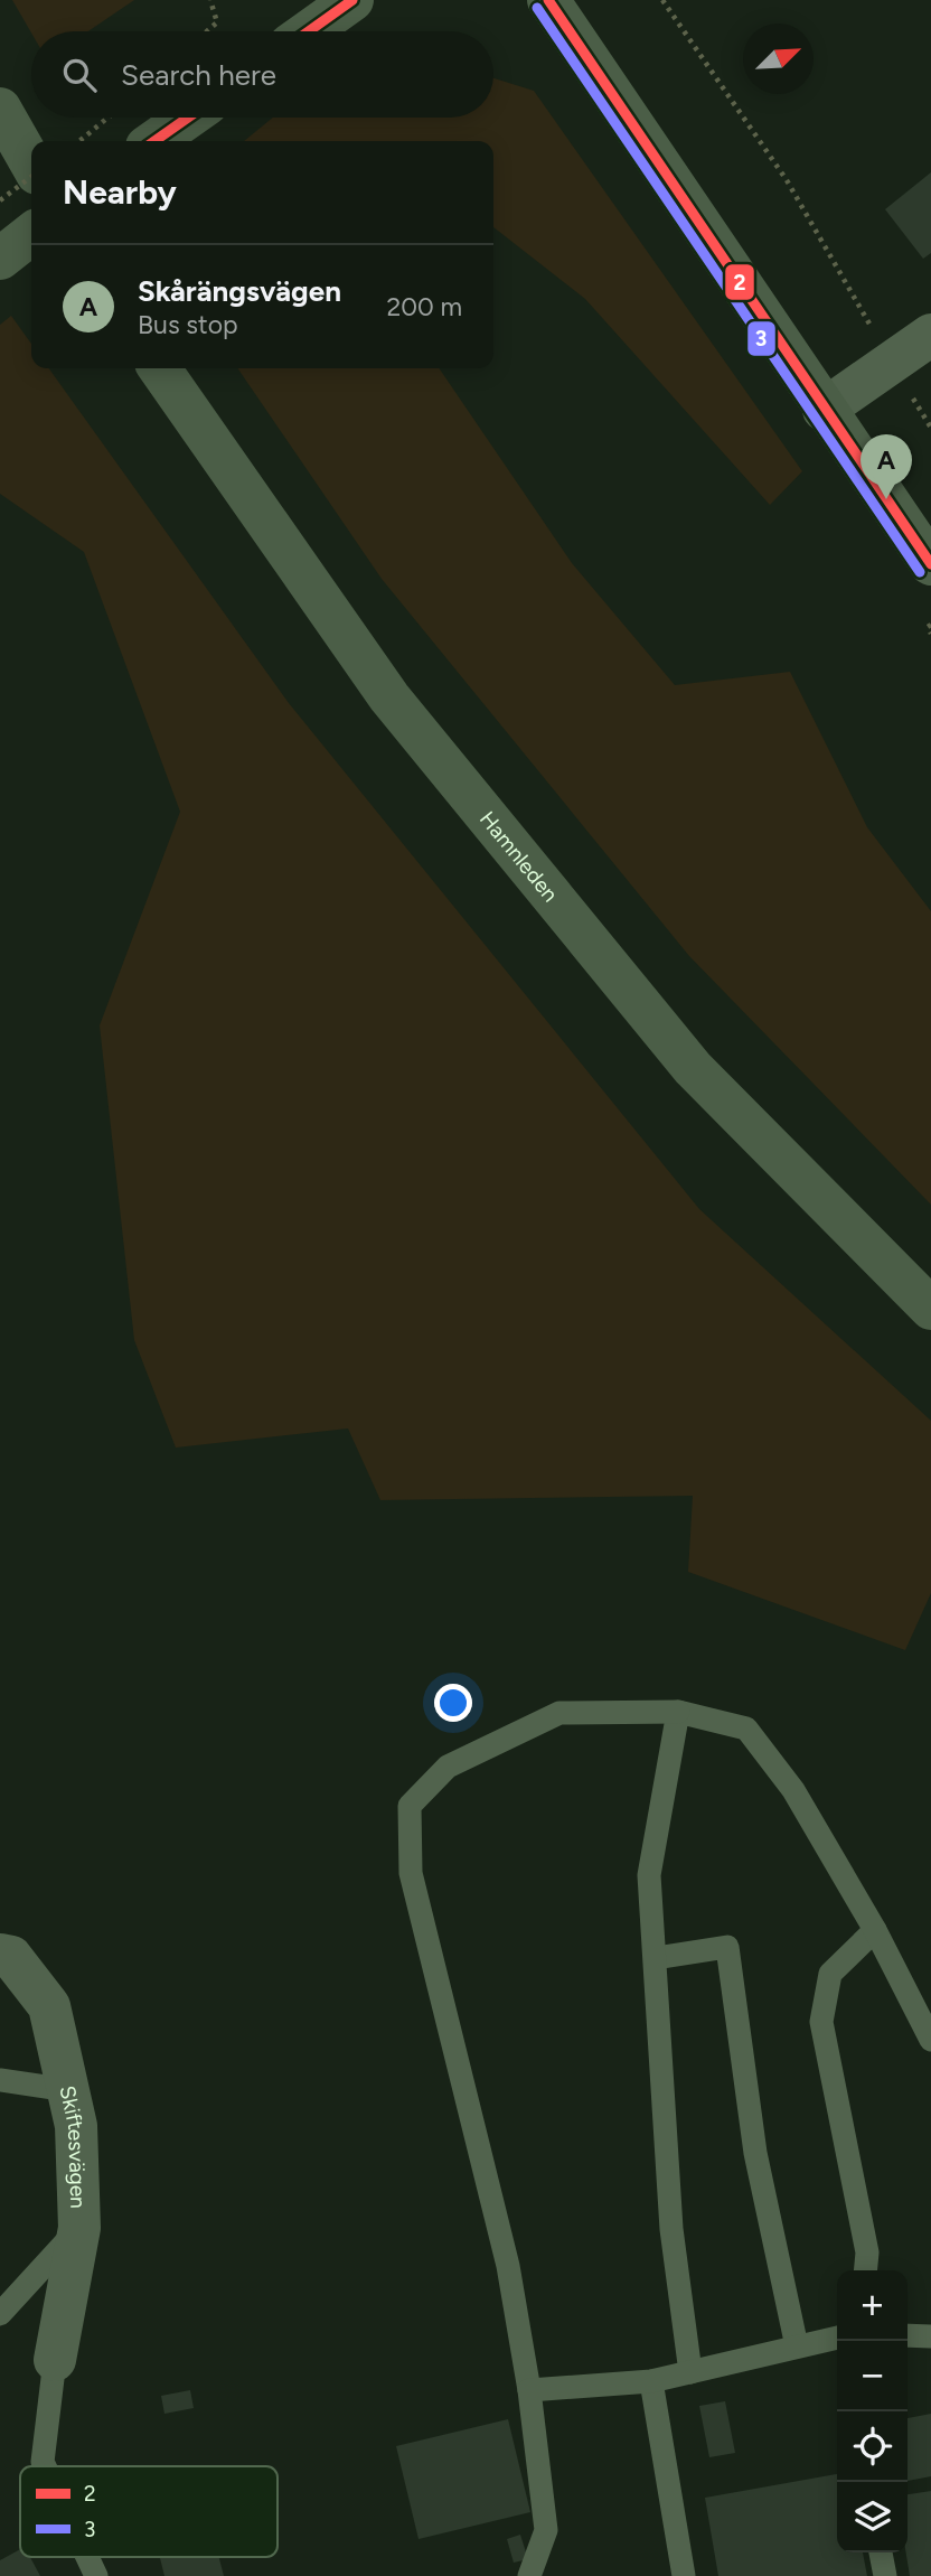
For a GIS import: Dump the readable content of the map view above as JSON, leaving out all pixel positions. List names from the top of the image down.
{
  "streets": {
    "main road": ["Hamnleden"],
    "street": ["Skiftesvägen"]
  },
  "lines": ["transit line 2", "transit line 3"],
  "legend": ["2", "3"],
  "north": "top right",
  "page": {
    "search": "Search here",
    "heading": "Nearby",
    "list": [
      {
        "mark": "A",
        "name": "Skårängsvägen",
        "note": "Bus stop",
        "value": "200 m"
      }
    ],
    "pins": "A",
    "map_buttons": ["+", "−"]
  }
}
